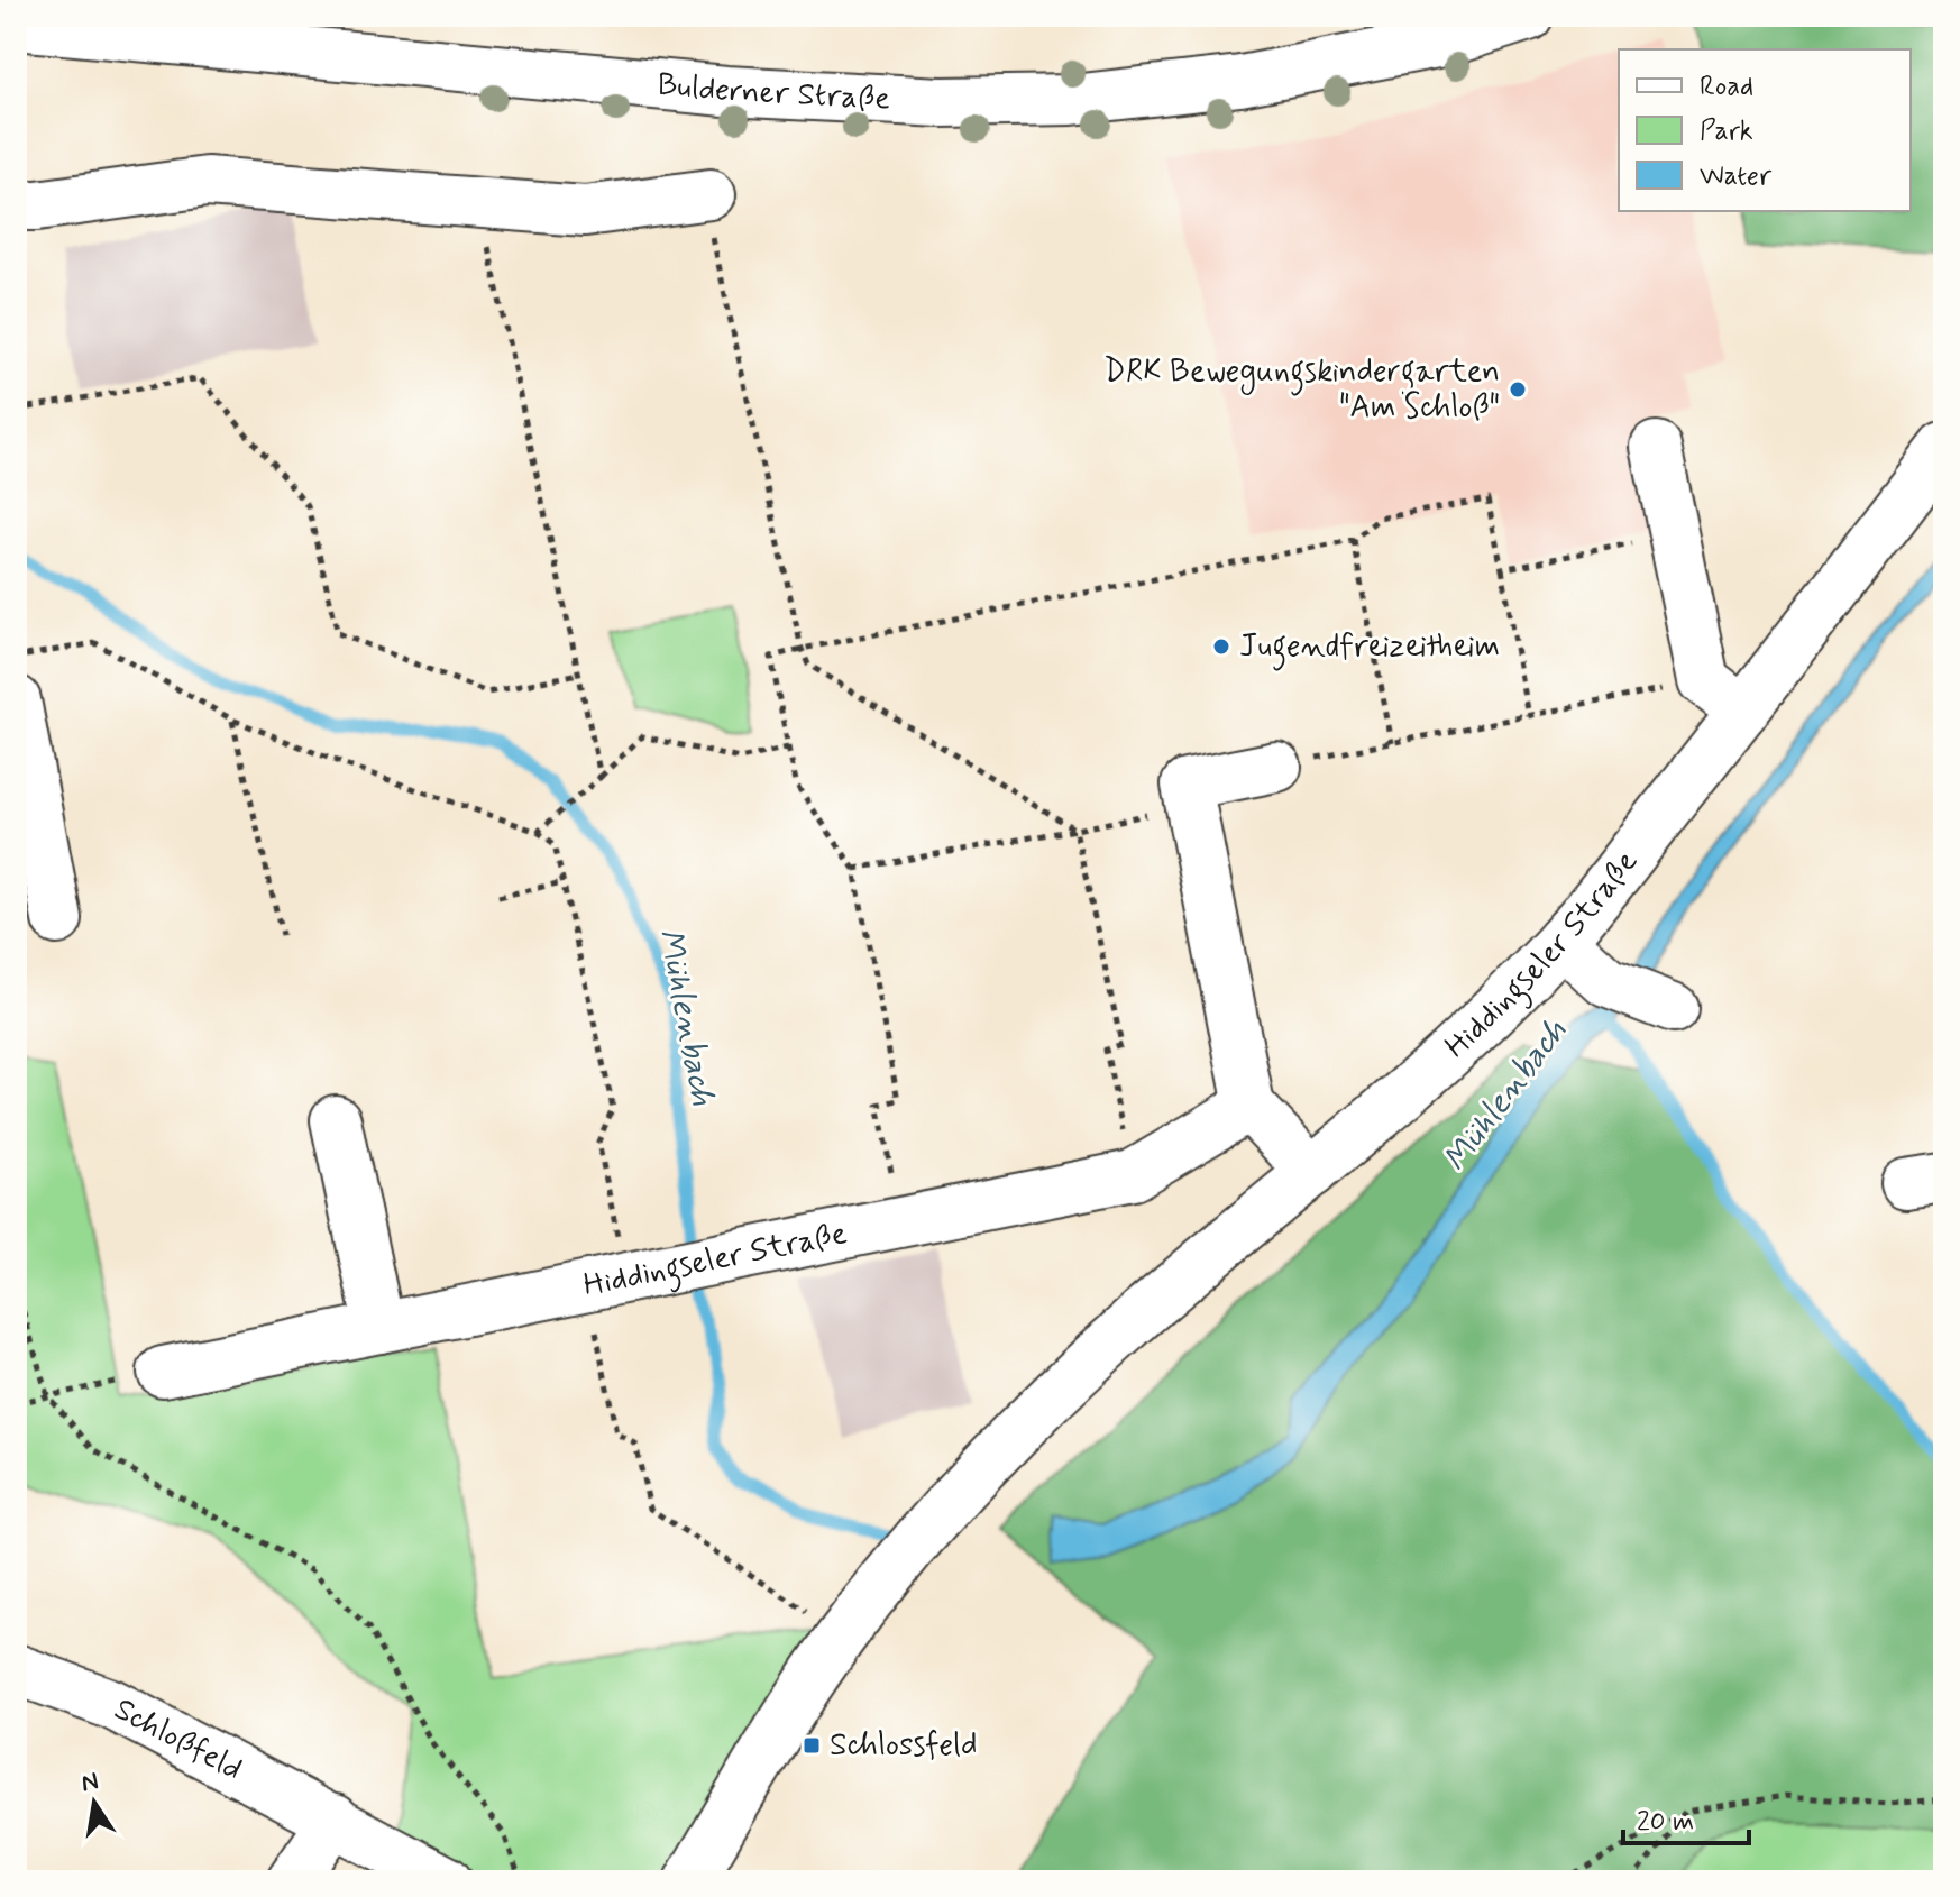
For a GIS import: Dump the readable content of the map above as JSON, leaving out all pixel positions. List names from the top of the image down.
{
  "streets": {
    "street": ["Bulderner Straße", "Hiddingseler Straße", "Schloßfeld"]
  },
  "water": ["Mühlenbach"],
  "places": {
    "other": ["DRK Bewegungskindergarten \"Am Schloß\"", "Jugendfreizeitheim"],
    "transit": ["Schlossfeld"]
  },
  "legend": ["Road", "Park", "Water"],
  "scale_bar": "20 m",
  "north": "top"
}
